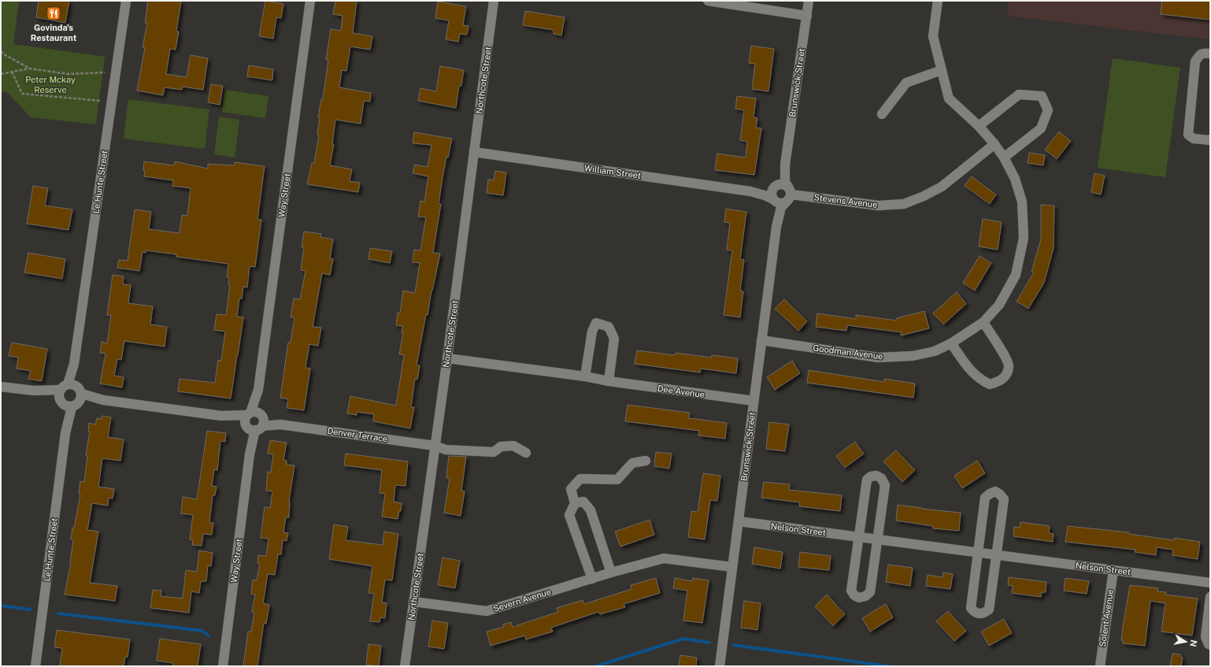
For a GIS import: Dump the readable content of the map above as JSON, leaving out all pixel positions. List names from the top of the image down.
{
  "streets": {
    "street": [
      "Northcote Street",
      "Brunswick Street",
      "William Street",
      "Le Hunte Street",
      "Way Street",
      "Stevens Avenue",
      "Goodman Avenue",
      "Dee Avenue",
      "Denver Terrace",
      "Nelson Street",
      "Severn Avenue",
      "Solent Avenue"
    ]
  },
  "crossings": [
    ["Northcote Street", "William Street"],
    ["Northcote Street", "Dee Avenue"],
    ["Northcote Street", "Denver Terrace"],
    ["Northcote Street", "Severn Avenue"],
    ["Brunswick Street", "William Street"],
    ["Brunswick Street", "Stevens Avenue"],
    ["Brunswick Street", "Goodman Avenue"],
    ["Brunswick Street", "Dee Avenue"],
    ["Brunswick Street", "Nelson Street"],
    ["Brunswick Street", "Severn Avenue"],
    ["William Street", "Stevens Avenue"],
    ["Way Street", "Denver Terrace"],
    ["Stevens Avenue", "Goodman Avenue"],
    ["Nelson Street", "Solent Avenue"]
  ],
  "parks": ["Peter Mckay Reserve"],
  "places": {
    "restaurant": ["Govinda's Restaurant"]
  },
  "north": "right"
}
